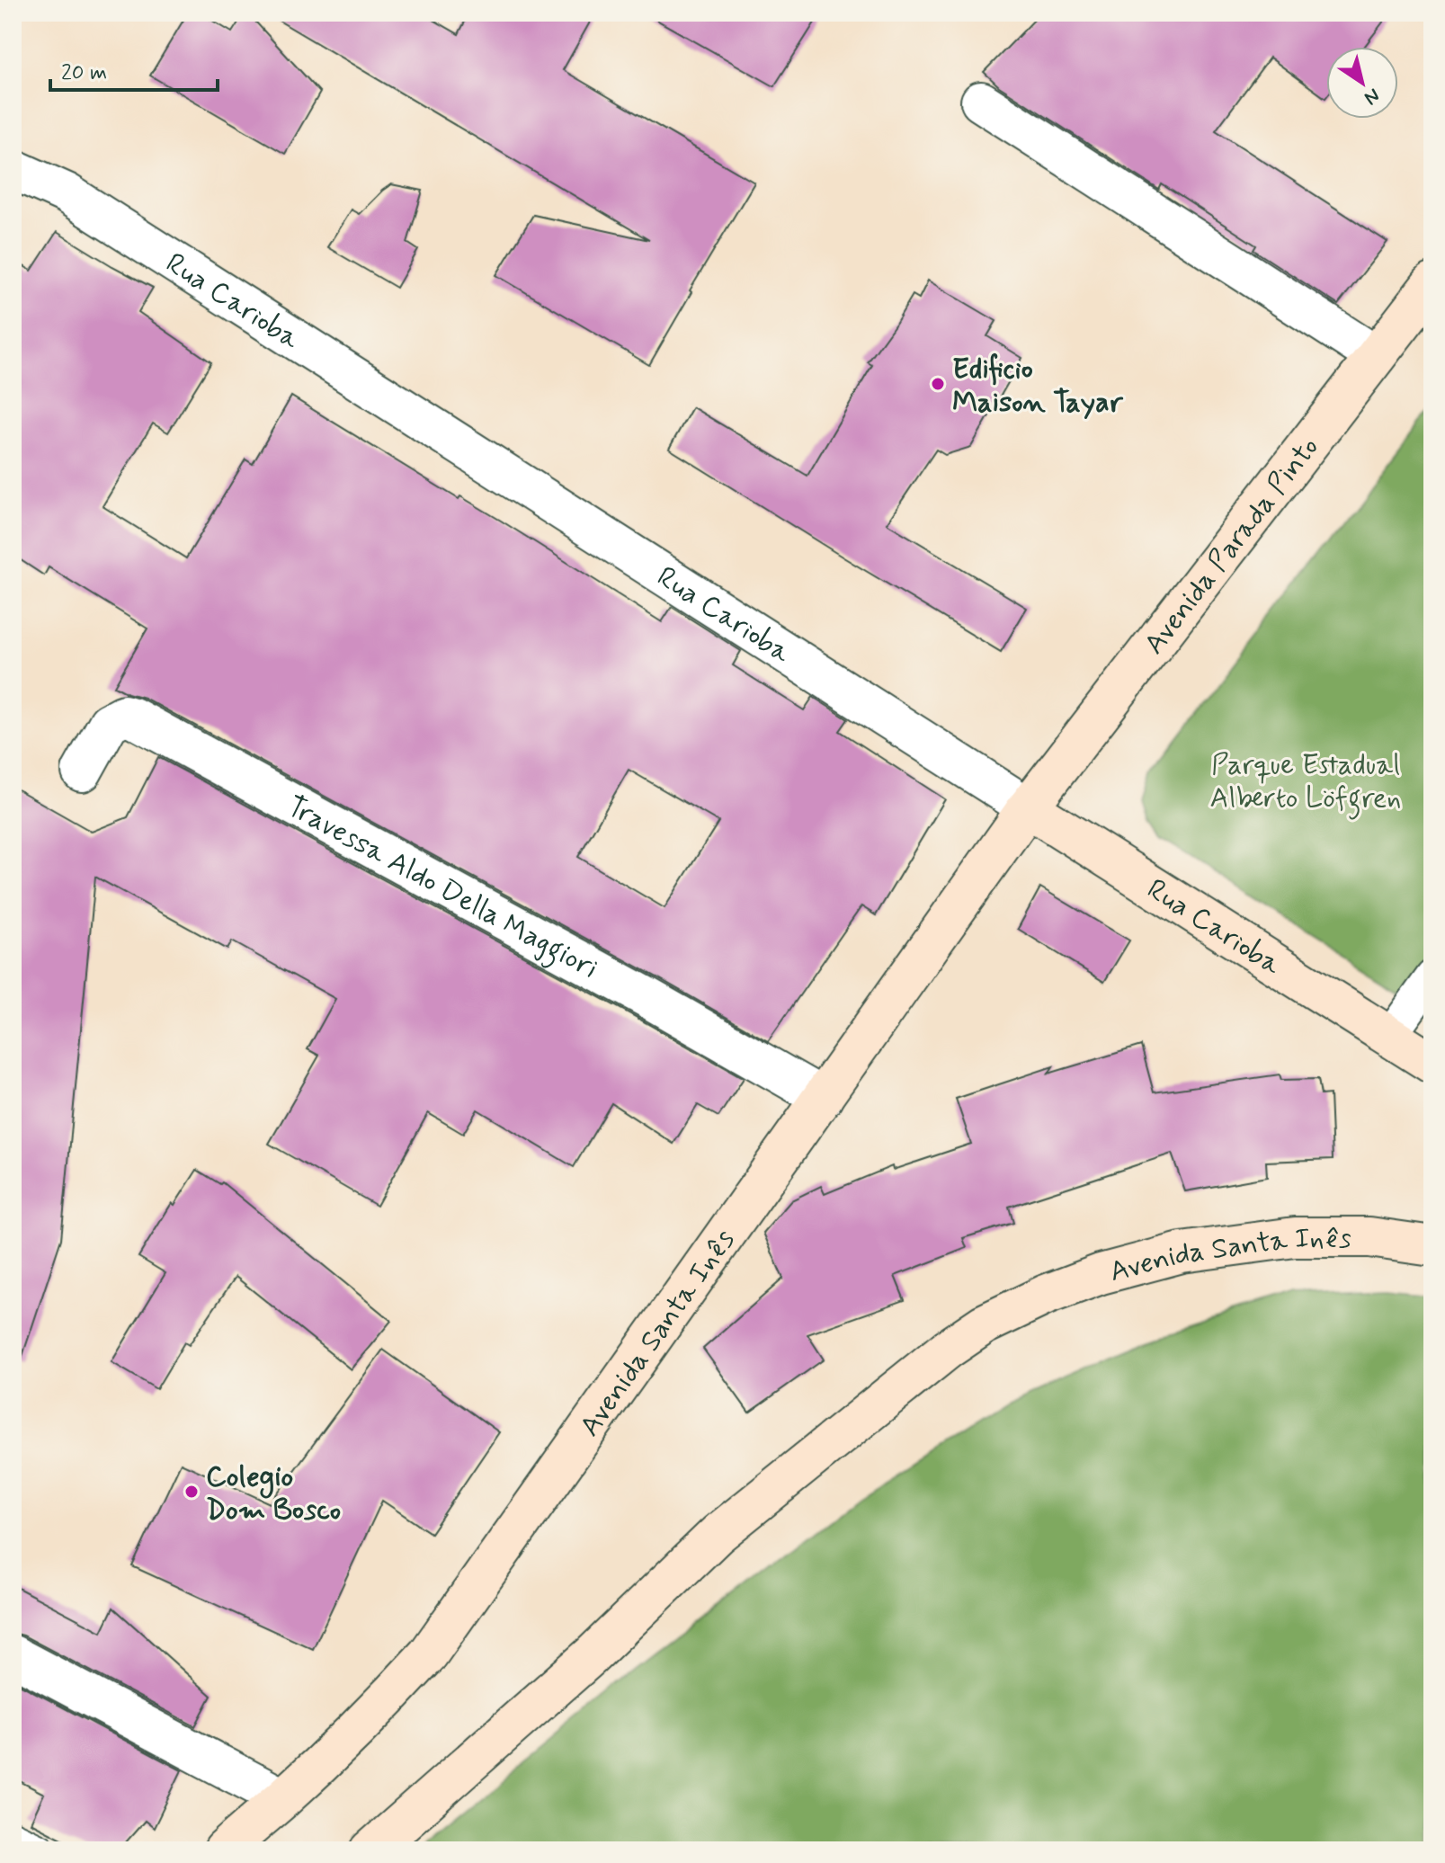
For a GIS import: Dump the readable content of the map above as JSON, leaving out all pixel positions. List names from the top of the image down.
{
  "streets": {
    "main road": ["Rua Carioba", "Avenida Parada Pinto", "Avenida Santa Inês"],
    "street": ["Travessa Aldo Della Maggiori"]
  },
  "crossings": [
    ["Rua Carioba", "Avenida Parada Pinto"],
    ["Rua Carioba", "Avenida Santa Inês"],
    ["Avenida Parada Pinto", "Avenida Santa Inês"],
    ["Travessa Aldo Della Maggiori", "Avenida Santa Inês"]
  ],
  "parks": ["Parque Estadual Alberto Löfgren"],
  "places": ["Edificio Maison Tayar", "Colegio Dom Bosco"],
  "scale_bar": "20 m",
  "north": "bottom right"
}
